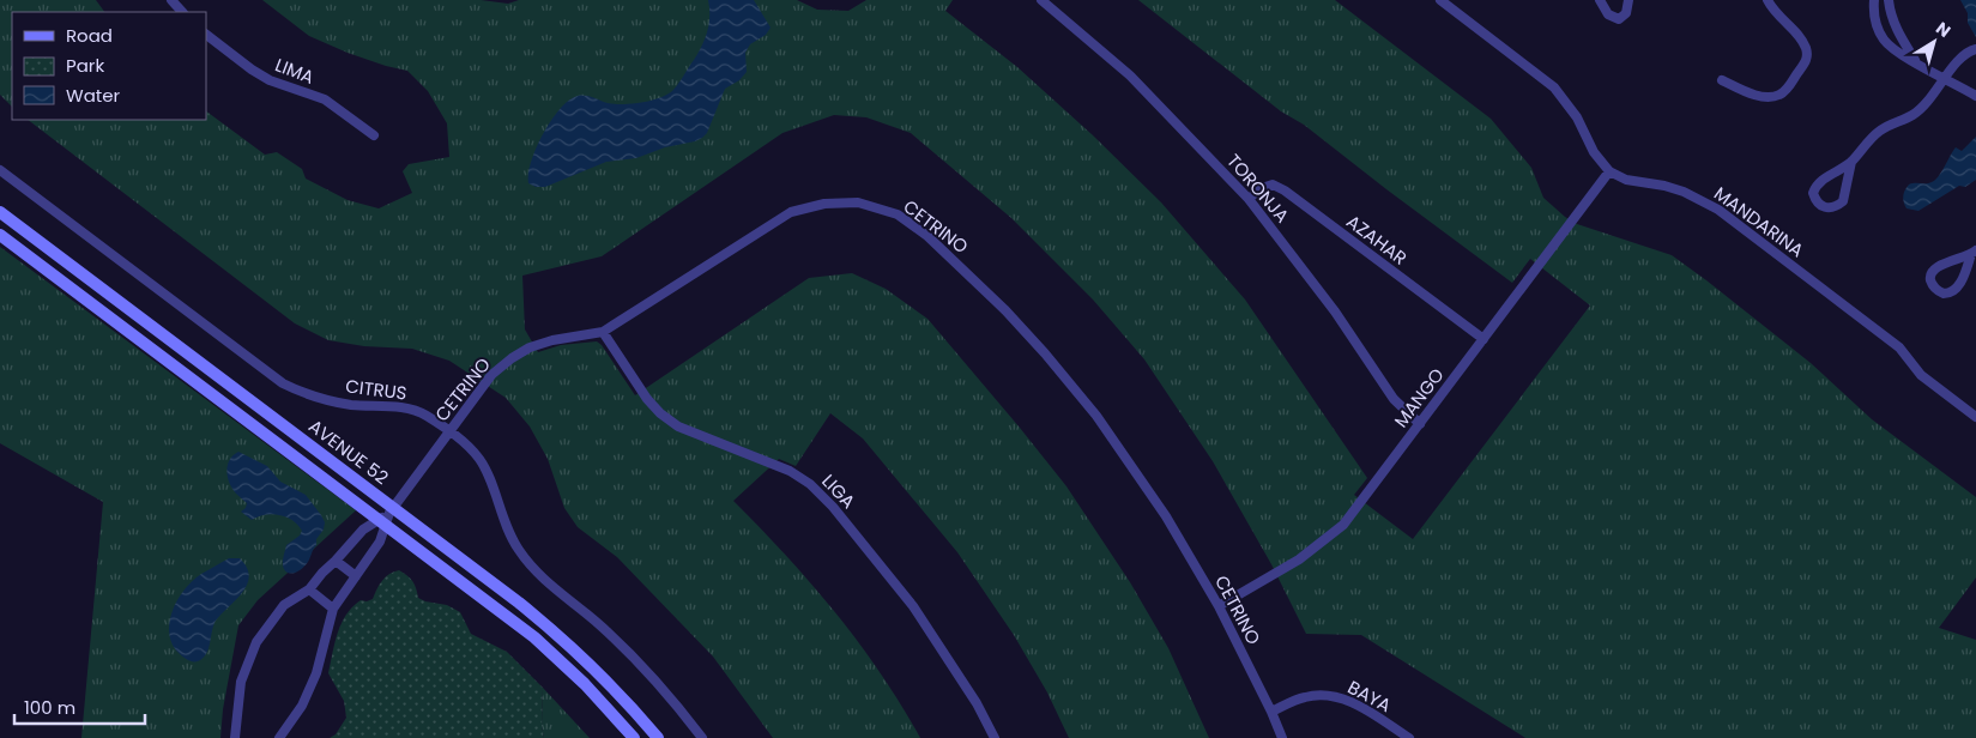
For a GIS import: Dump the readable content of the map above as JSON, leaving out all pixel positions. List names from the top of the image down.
{
  "streets": {
    "main road": ["AVENUE 52"],
    "street": [
      "LIMA",
      "TORONJA",
      "MANDARINA",
      "CETRINO",
      "AZAHAR",
      "CITRUS",
      "MANGO",
      "LIGA",
      "BAYA"
    ]
  },
  "crossings": [
    ["TORONJA", "AZAHAR"],
    ["TORONJA", "MANGO"],
    ["MANDARINA", "MANGO"],
    ["CETRINO", "CITRUS"],
    ["CETRINO", "MANGO"],
    ["CETRINO", "AVENUE 52"],
    ["CETRINO", "LIGA"],
    ["CETRINO", "BAYA"],
    ["AZAHAR", "MANGO"]
  ],
  "legend": ["Road", "Park", "Water"],
  "scale_bar": "100 m",
  "north": "top right"
}
